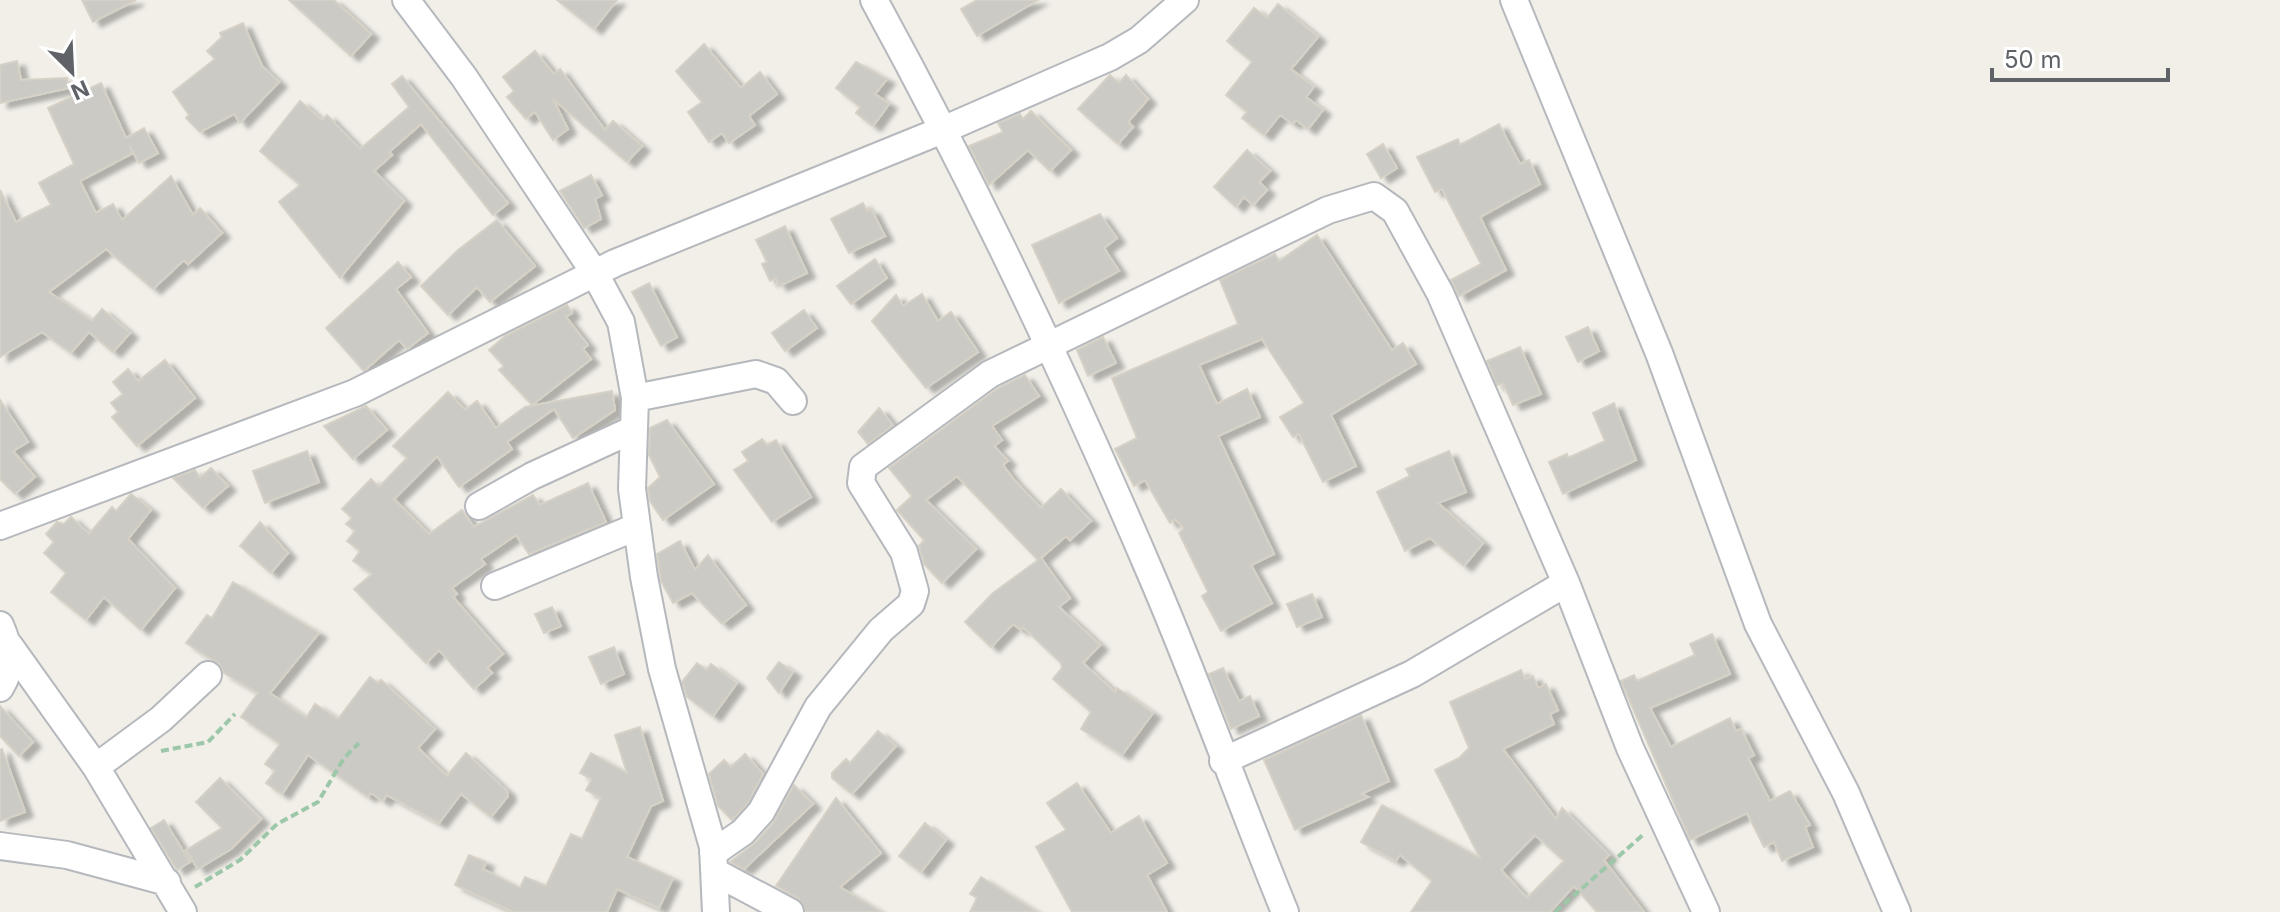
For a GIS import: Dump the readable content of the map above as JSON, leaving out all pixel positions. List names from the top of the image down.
{
  "scale_bar": "50 m",
  "north": "bottom right"
}
